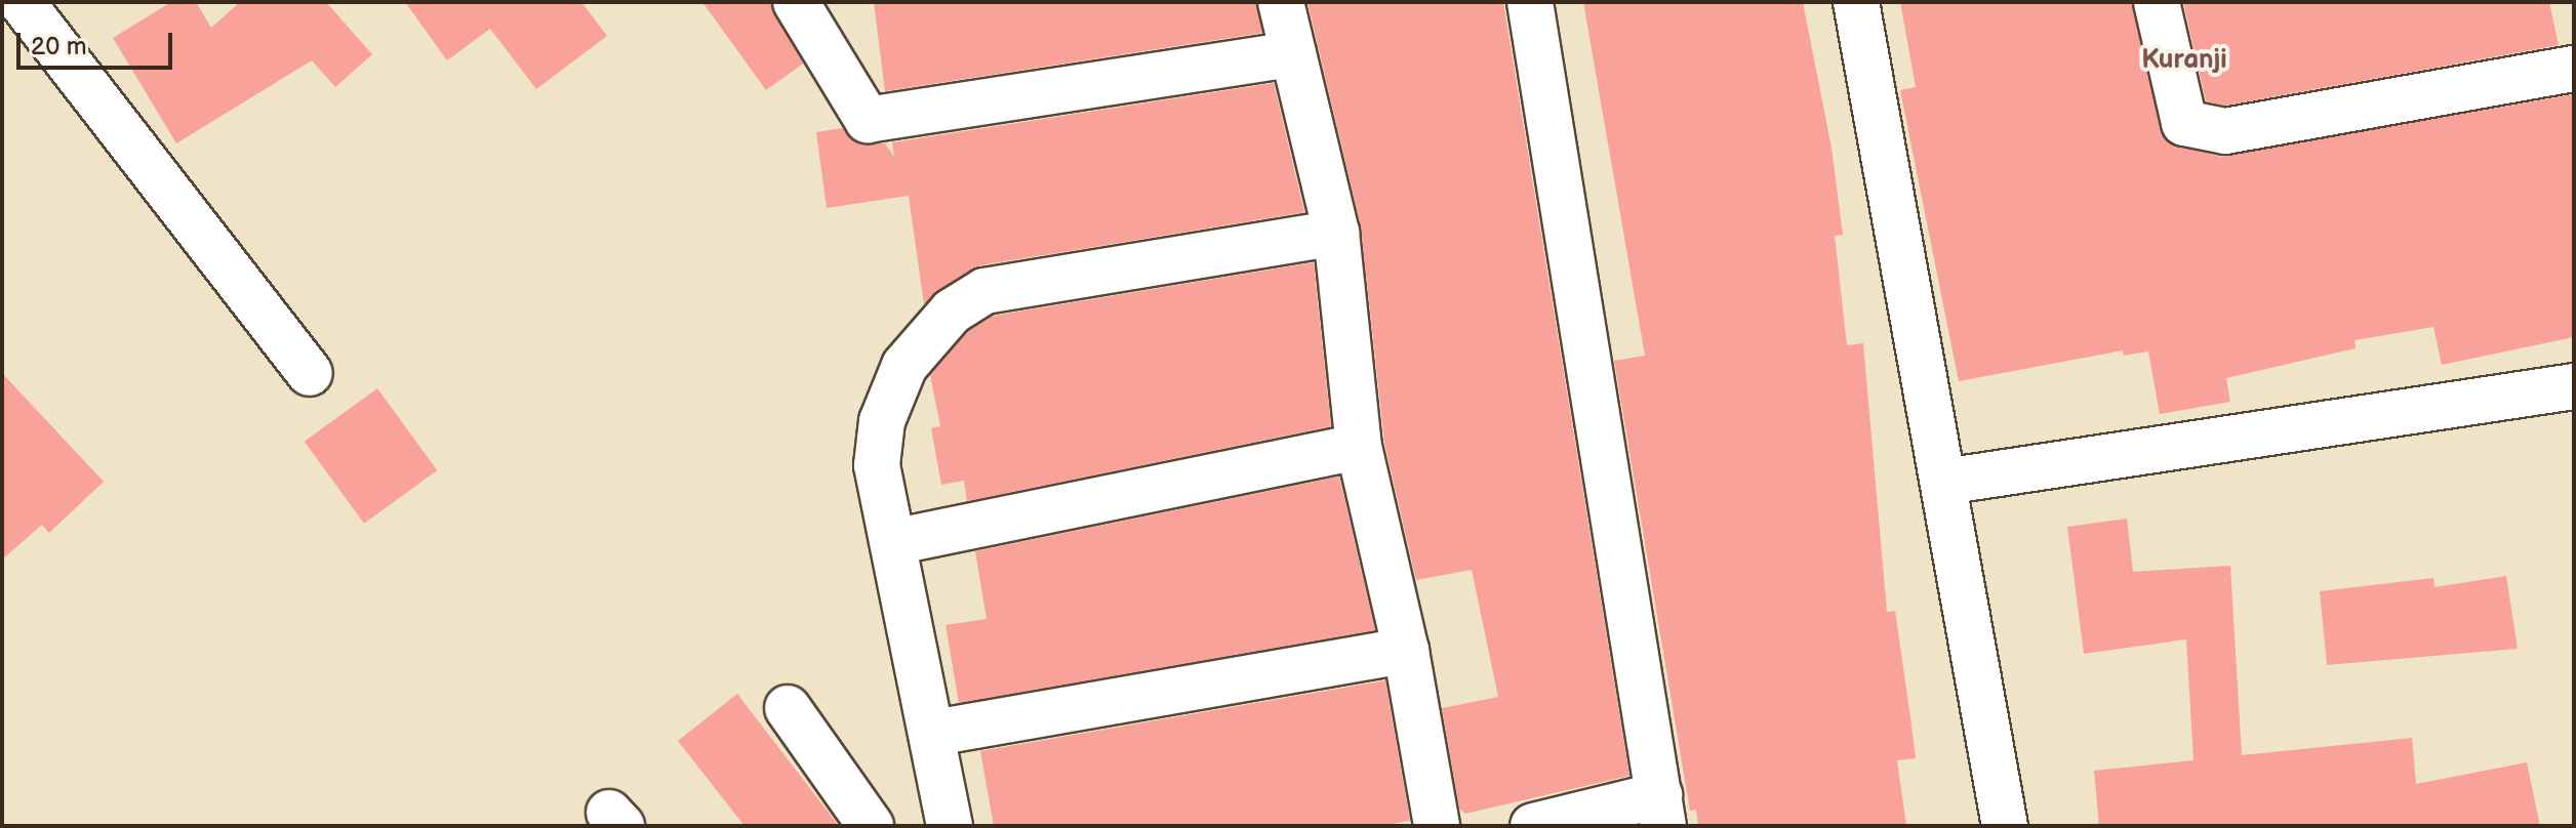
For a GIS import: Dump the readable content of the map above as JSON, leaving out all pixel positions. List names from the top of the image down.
{
  "districts": ["Kuranji"],
  "scale_bar": "20 m"
}
